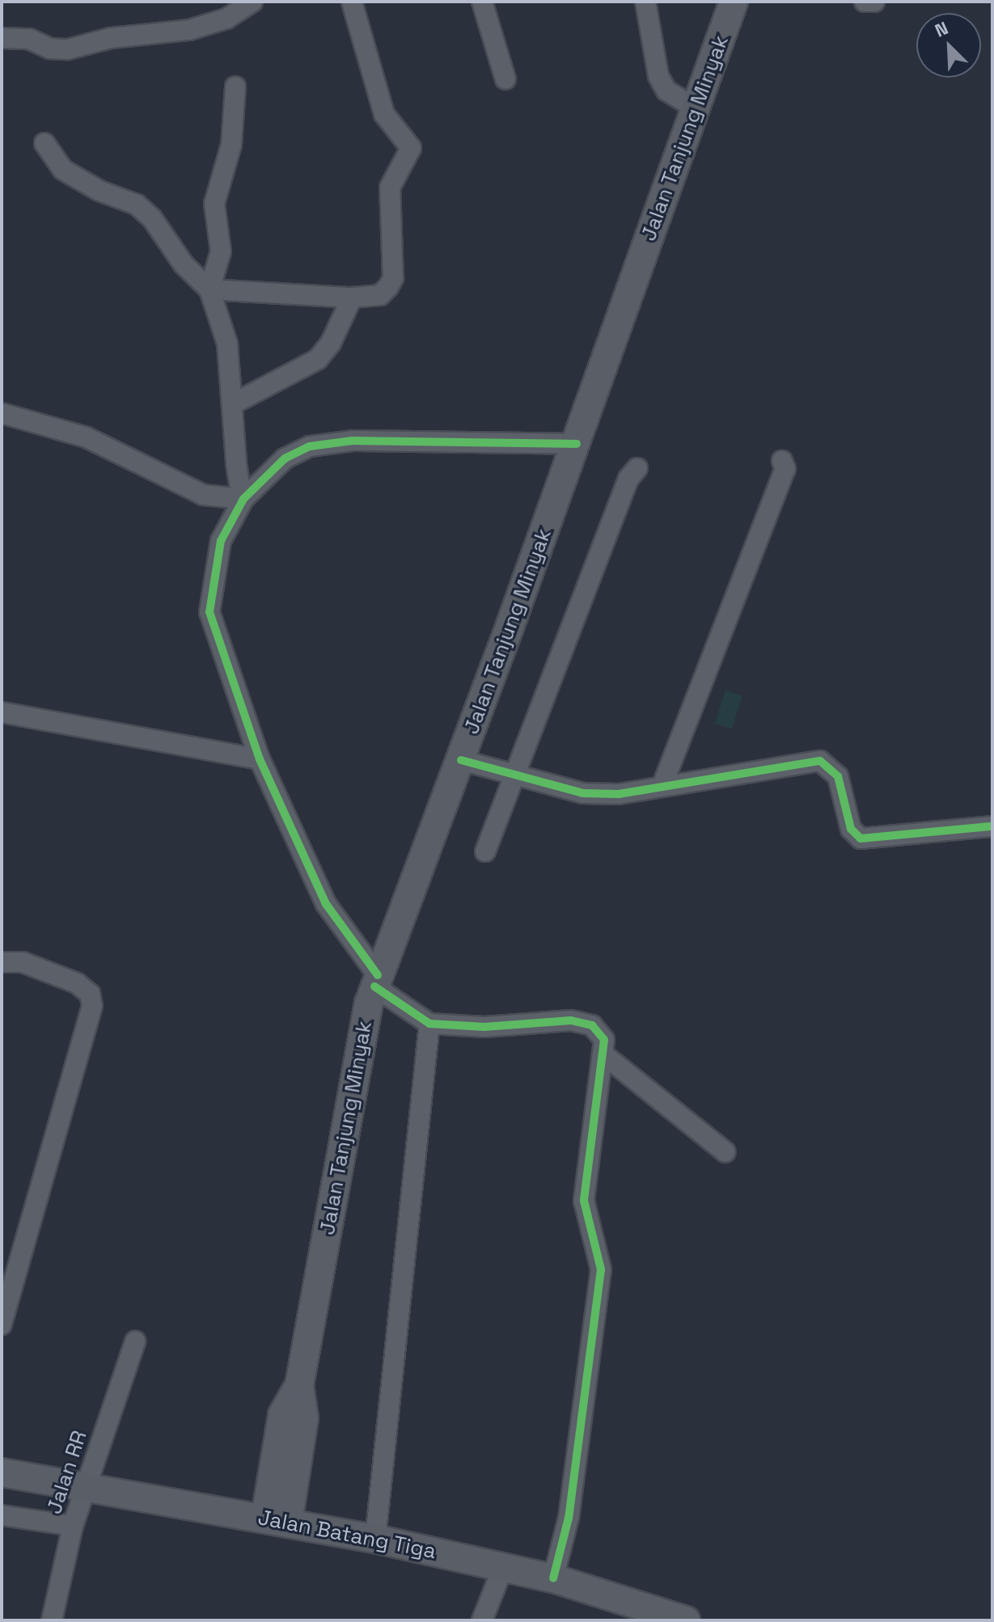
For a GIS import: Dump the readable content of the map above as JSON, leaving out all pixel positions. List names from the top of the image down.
{
  "streets": {
    "main road": ["Jalan Tanjung Minyak", "Jalan Batang Tiga"],
    "street": ["Jalan RR"]
  },
  "crossings": [
    ["Jalan Tanjung Minyak", "Jalan Batang Tiga"],
    ["Jalan RR", "Jalan Batang Tiga"]
  ],
  "north": "top left"
}
